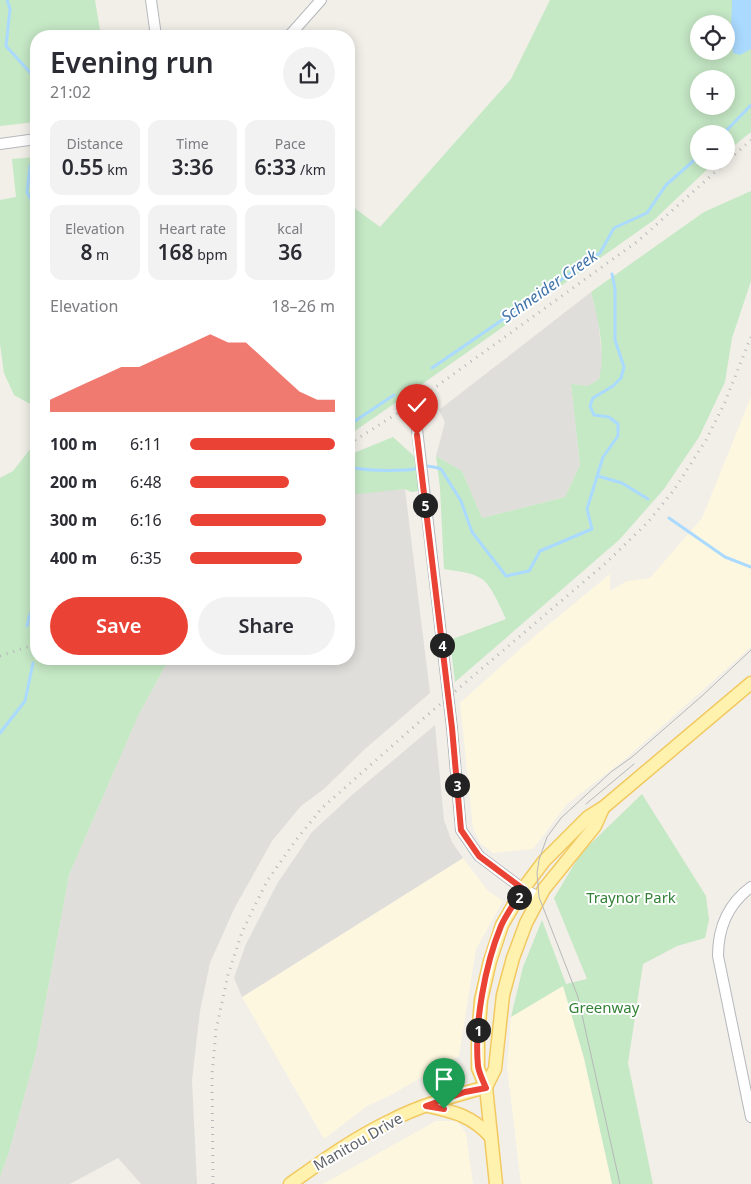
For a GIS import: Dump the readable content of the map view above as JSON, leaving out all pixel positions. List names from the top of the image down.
{
  "streets": {
    "main road": ["Manitou Drive"]
  },
  "water": ["Schneider Creek"],
  "parks": ["Traynor Park", "Greenway"],
  "page": {
    "map_buttons": ["+", "−"],
    "heading": ["Evening run", "21:02"],
    "stats": [
      ["Distance", "0.55 km"],
      ["Time", "3:36"],
      ["Pace", "6:33 /km"],
      ["Elevation", "8 m"],
      ["Heart rate", "168 bpm"],
      ["kcal", "36"]
    ],
    "chart": ["Elevation", "18–26 m"],
    "list": [
      {
        "name": "100 m",
        "note": "6:11"
      },
      {
        "name": "200 m",
        "note": "6:48"
      },
      {
        "name": "300 m",
        "note": "6:16"
      },
      {
        "name": "400 m",
        "note": "6:35"
      }
    ],
    "pins": [
      "5",
      "4",
      "3",
      "2",
      "1"
    ],
    "buttons": ["Save", "Share"]
  }
}
